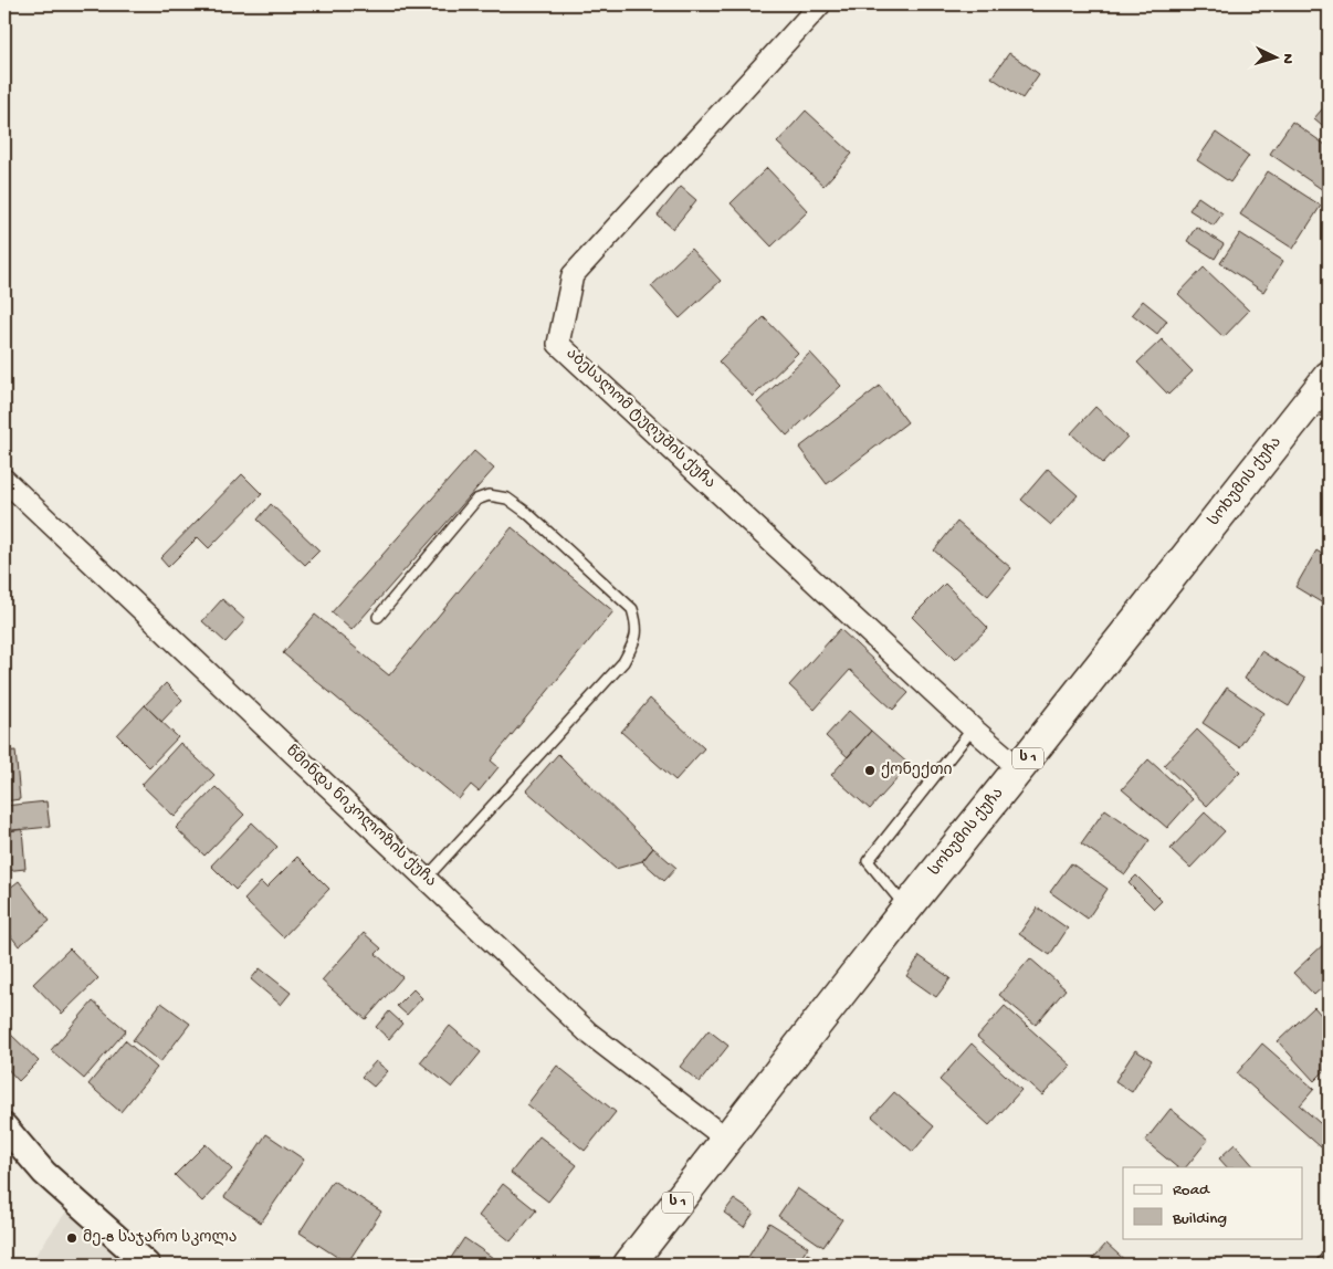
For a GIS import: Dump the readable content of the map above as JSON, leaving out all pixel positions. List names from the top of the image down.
{
  "streets": {
    "highway": ["სოხუმის ქუჩა", "ს 1"],
    "street": ["აბესალომ ტუღუშის ქუჩა", "წმინდა ნიკოლოზის ქუჩა"]
  },
  "crossings": [
    ["აბესალომ ტუღუშის ქუჩა", "სოხუმის ქუჩა"],
    ["სოხუმის ქუჩა", "წმინდა ნიკოლოზის ქუჩა"]
  ],
  "places": ["ქონექთი", "მე-8 საჯარო სკოლა"],
  "legend": ["Road", "Building"],
  "north": "right"
}
